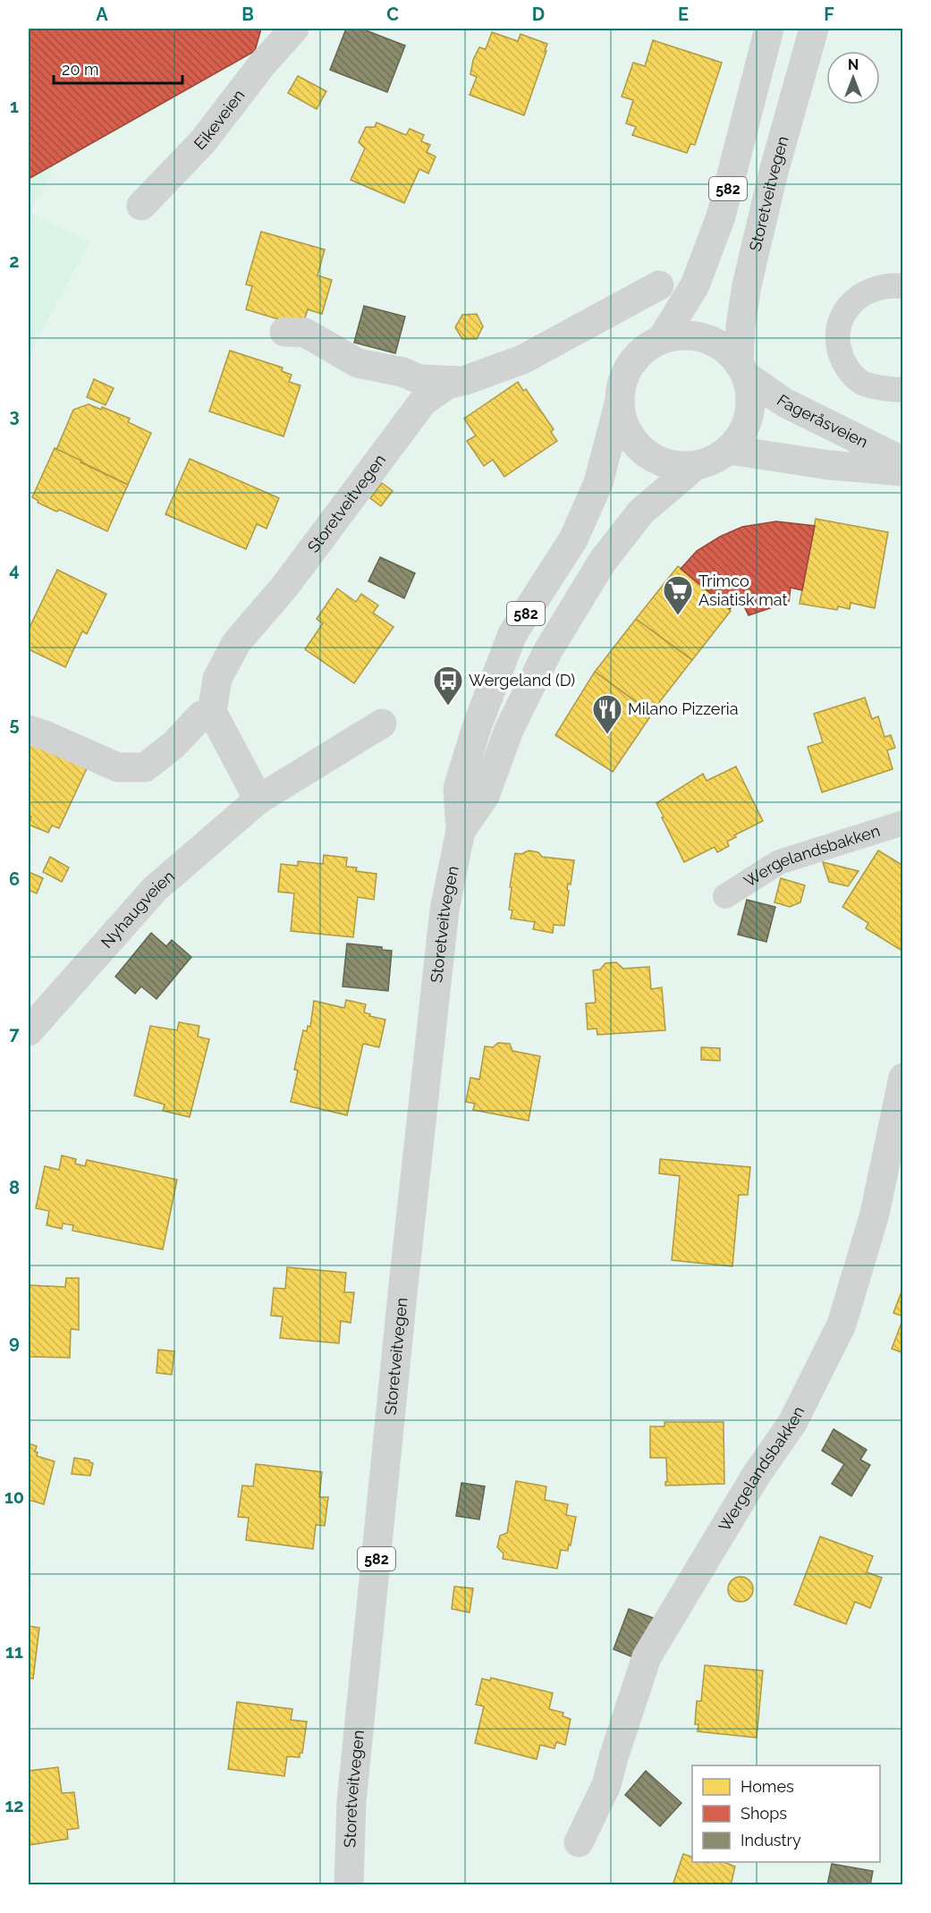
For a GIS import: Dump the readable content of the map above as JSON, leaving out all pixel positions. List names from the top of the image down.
{
  "streets": {
    "street": [
      "Eikeveien",
      "582",
      "Storetveitvegen",
      "Fageråsveien",
      "Wergelandsbakken",
      "Nyhaugveien"
    ]
  },
  "crossings": [
    ["582", "Storetveitvegen"],
    ["582", "Fageråsveien"],
    ["Storetveitvegen", "Fageråsveien"]
  ],
  "places": {
    "supermarket": ["Trimco Asiatisk mat"],
    "bus stop": ["Wergeland (D)"],
    "restaurant": ["Milano Pizzeria"]
  },
  "legend": ["Homes", "Shops", "Industry"],
  "scale_bar": "20 m",
  "north": "top",
  "grid": {
    "columns": [
      "A",
      "B",
      "C",
      "D",
      "E",
      "F"
    ],
    "rows": [
      "1",
      "2",
      "3",
      "4",
      "5",
      "6",
      "7",
      "8",
      "9",
      "10",
      "11",
      "12"
    ]
  }
}
